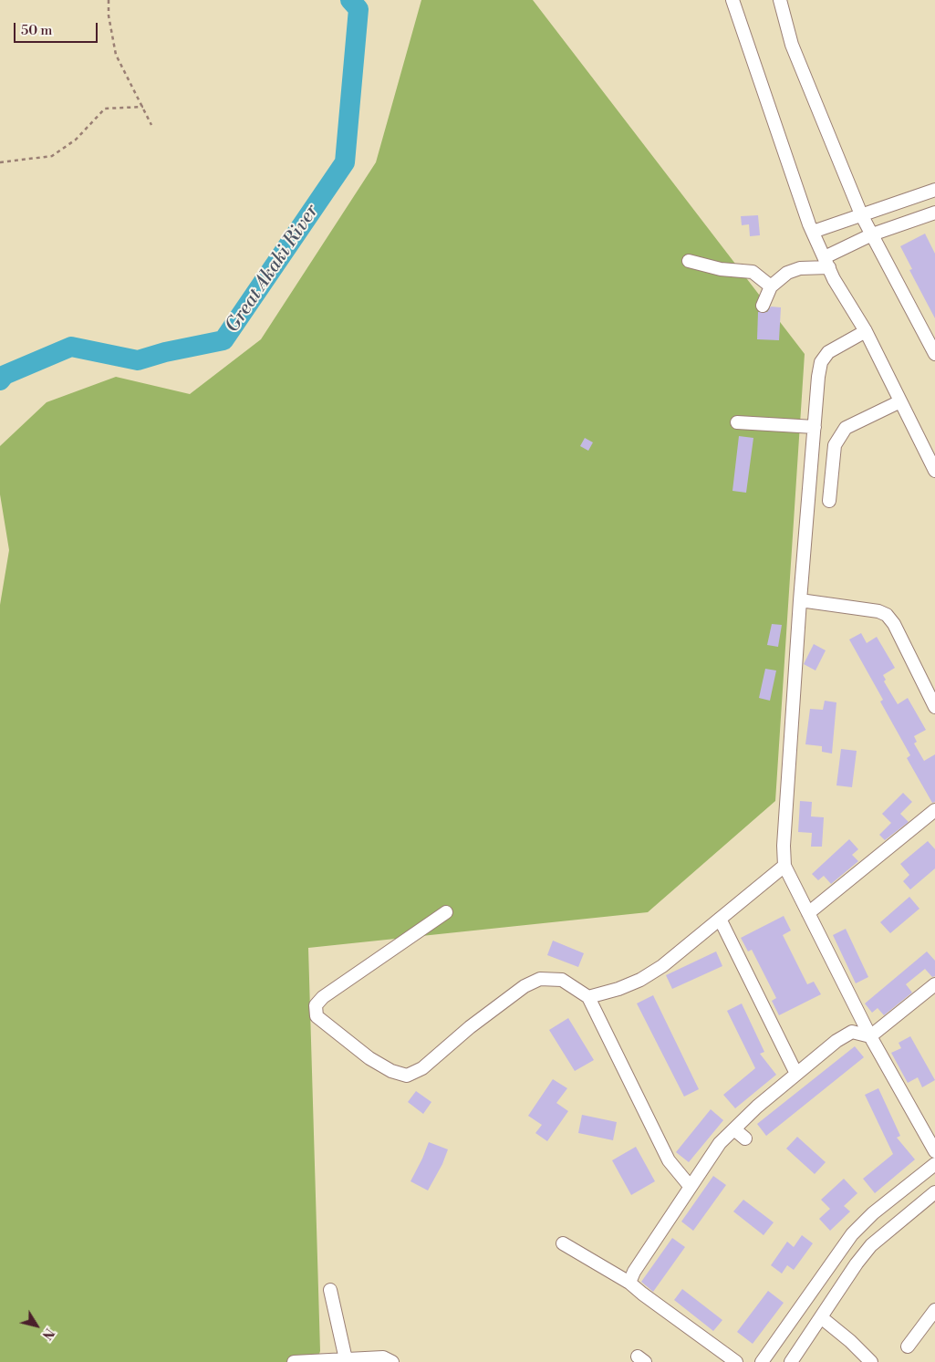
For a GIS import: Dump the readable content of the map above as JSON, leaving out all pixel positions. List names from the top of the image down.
{
  "water": ["Great Akaki River"],
  "scale_bar": "50 m",
  "north": "bottom right"
}
